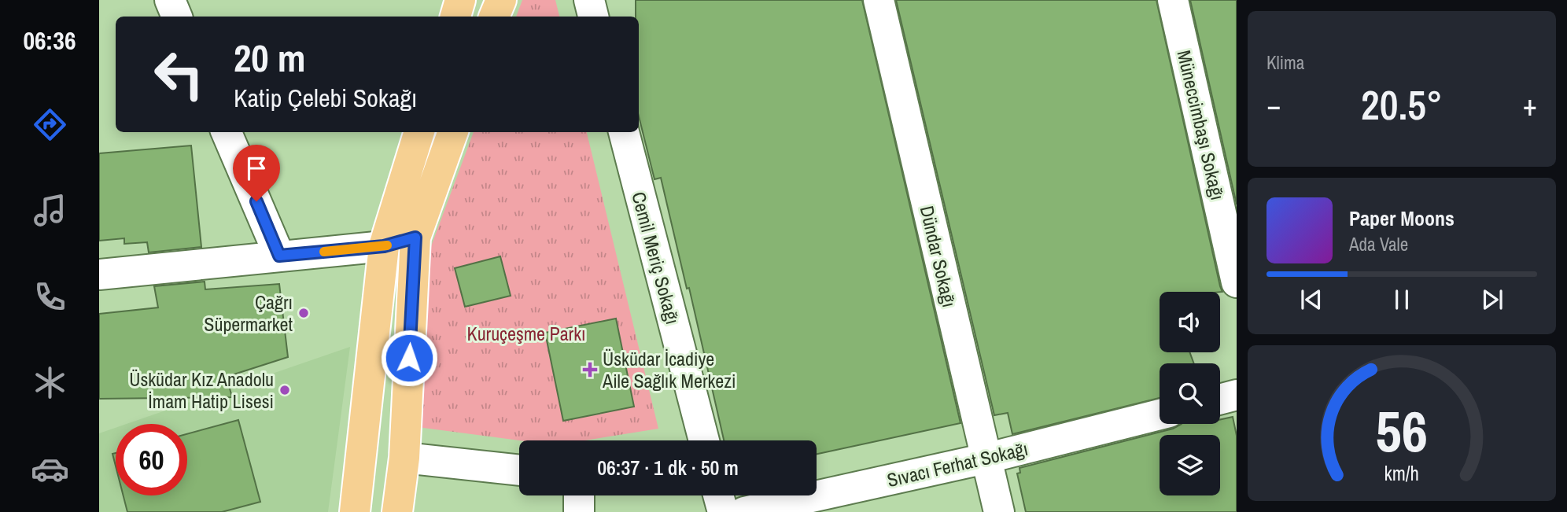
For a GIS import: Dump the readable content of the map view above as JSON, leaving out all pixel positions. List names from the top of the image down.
{
  "streets": {
    "street": [
      "Müneccimbaşı Sokağı",
      "Dündar Sokağı",
      "Cemil Meriç Sokağı",
      "Sıvacı Ferhat Sokağı"
    ]
  },
  "crossings": [
    ["Dündar Sokağı", "Sıvacı Ferhat Sokağı"]
  ],
  "parks": ["Kuruçeşme Parkı"],
  "places": {
    "other": ["Çağrı Süpermarket", "Üsküdar Kız Anadolu İmam Hatip Lisesi"],
    "health": ["Üsküdar İcadiye Aile Sağlık Merkezi"]
  },
  "page": {
    "tabs": "06:36",
    "tile": "Klima",
    "turn": ["20 m", "Katip Çelebi Sokağı"],
    "heat": ["−", "20.5°", "+"],
    "song": ["Paper Moons", "Ada Vale"],
    "limit": "60",
    "trip": "06:37 · 1 dk · 50 m",
    "gauge": ["56", "km/h"]
  }
}
